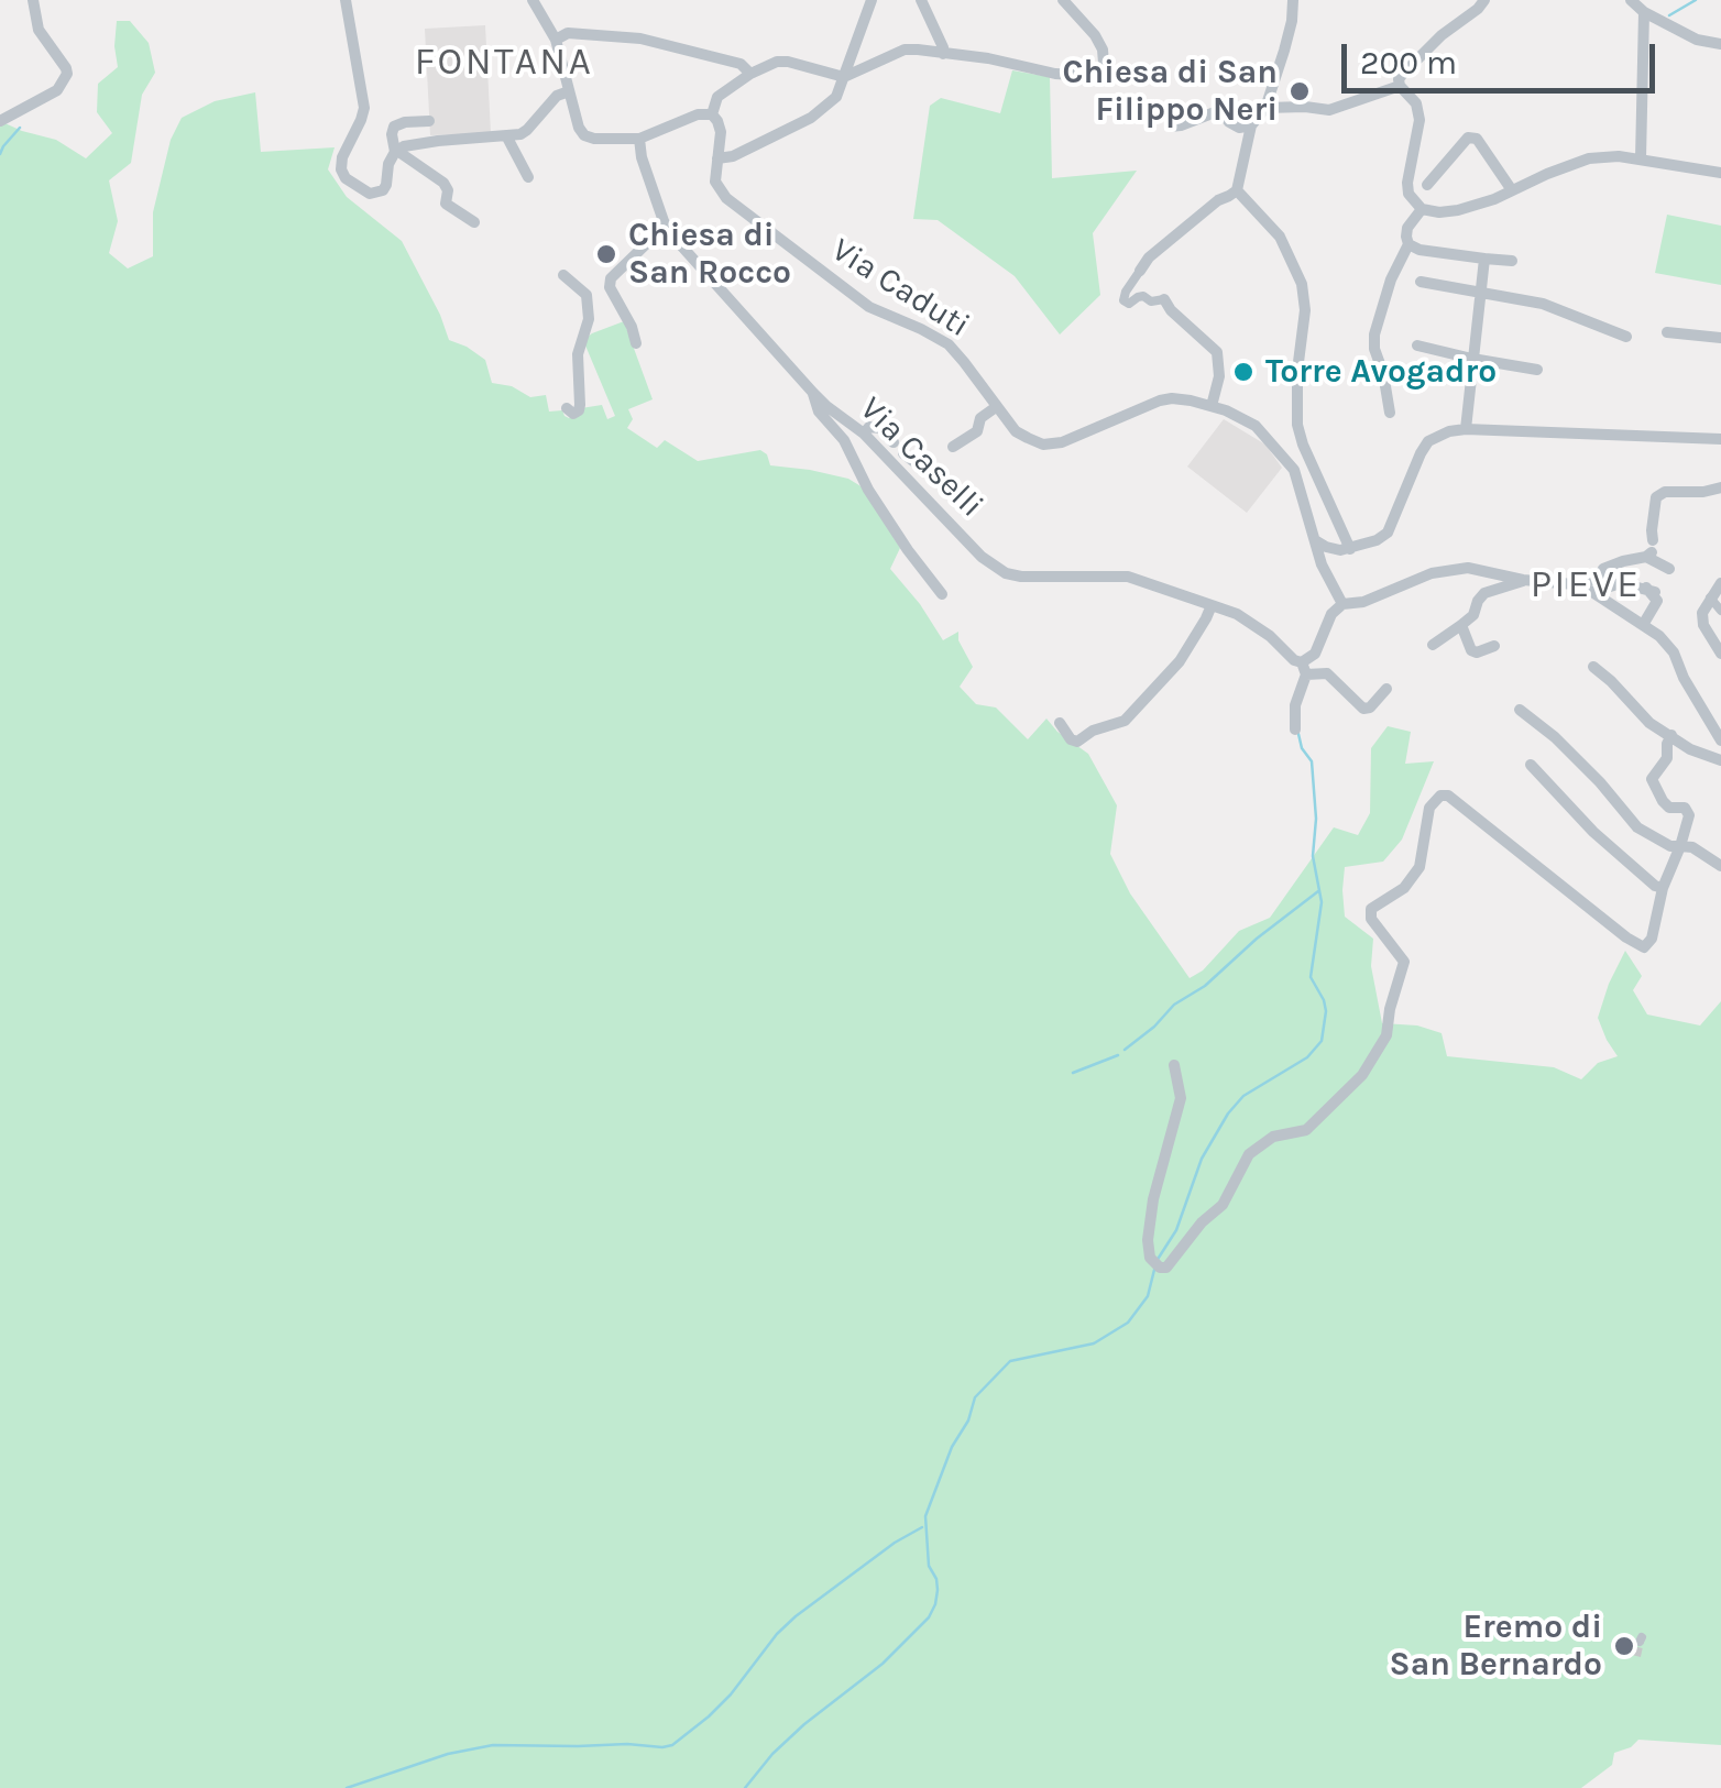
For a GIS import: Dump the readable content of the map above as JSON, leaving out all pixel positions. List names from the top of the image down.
{
  "streets": {
    "street": ["Via Caduti", "Via Caselli"]
  },
  "districts": ["FONTANA", "PIEVE"],
  "places": [
    "Chiesa di San Filippo Neri",
    "Chiesa di San Rocco",
    "Torre Avogadro",
    "Eremo di San Bernardo"
  ],
  "scale_bar": "200 m"
}
